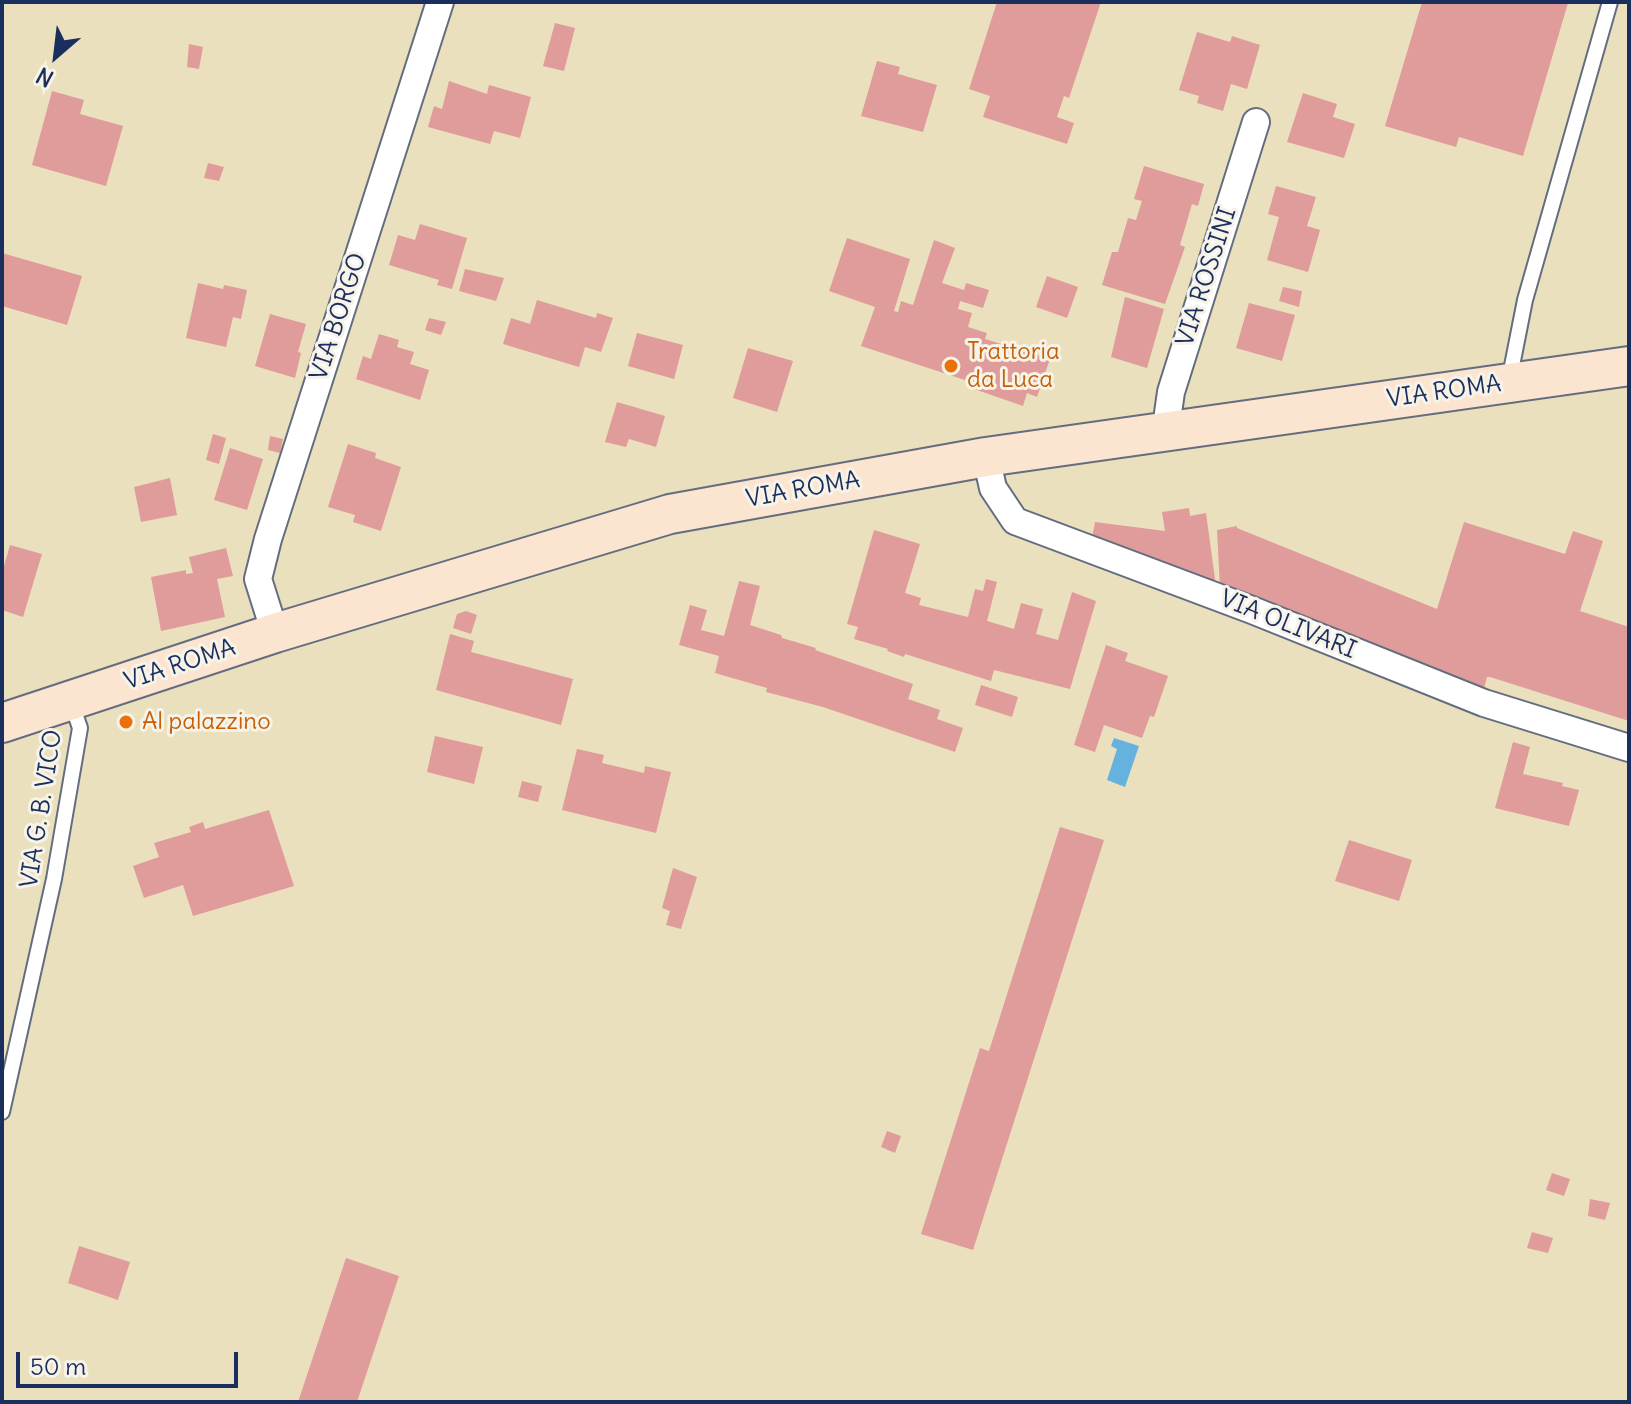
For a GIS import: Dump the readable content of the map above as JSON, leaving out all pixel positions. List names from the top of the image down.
{
  "streets": {
    "main road": ["VIA ROMA"],
    "street": ["VIA ROSSINI", "VIA BORGO", "VIA OLIVARI"],
    "lane": ["VIA G. B. VICO"]
  },
  "crossings": [
    ["VIA ROSSINI", "VIA ROMA"],
    ["VIA BORGO", "VIA ROMA"],
    ["VIA ROMA", "VIA OLIVARI"],
    ["VIA ROMA", "VIA G. B. VICO"]
  ],
  "places": ["Trattoria da Luca", "Al palazzino"],
  "scale_bar": "50 m",
  "north": "bottom left"
}
